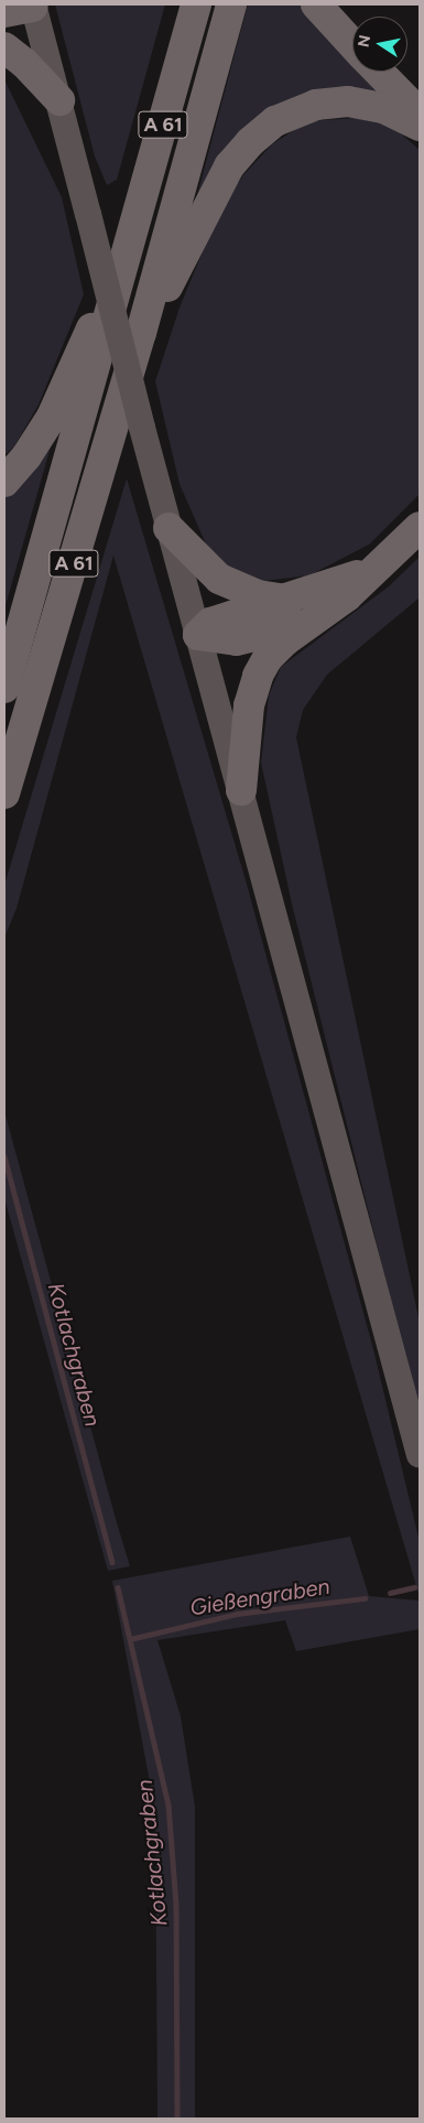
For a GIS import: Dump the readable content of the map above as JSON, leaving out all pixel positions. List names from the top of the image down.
{
  "streets": {
    "highway": ["A 61"]
  },
  "water": ["Kotlachgraben", "Gießengraben"],
  "north": "left"
}
